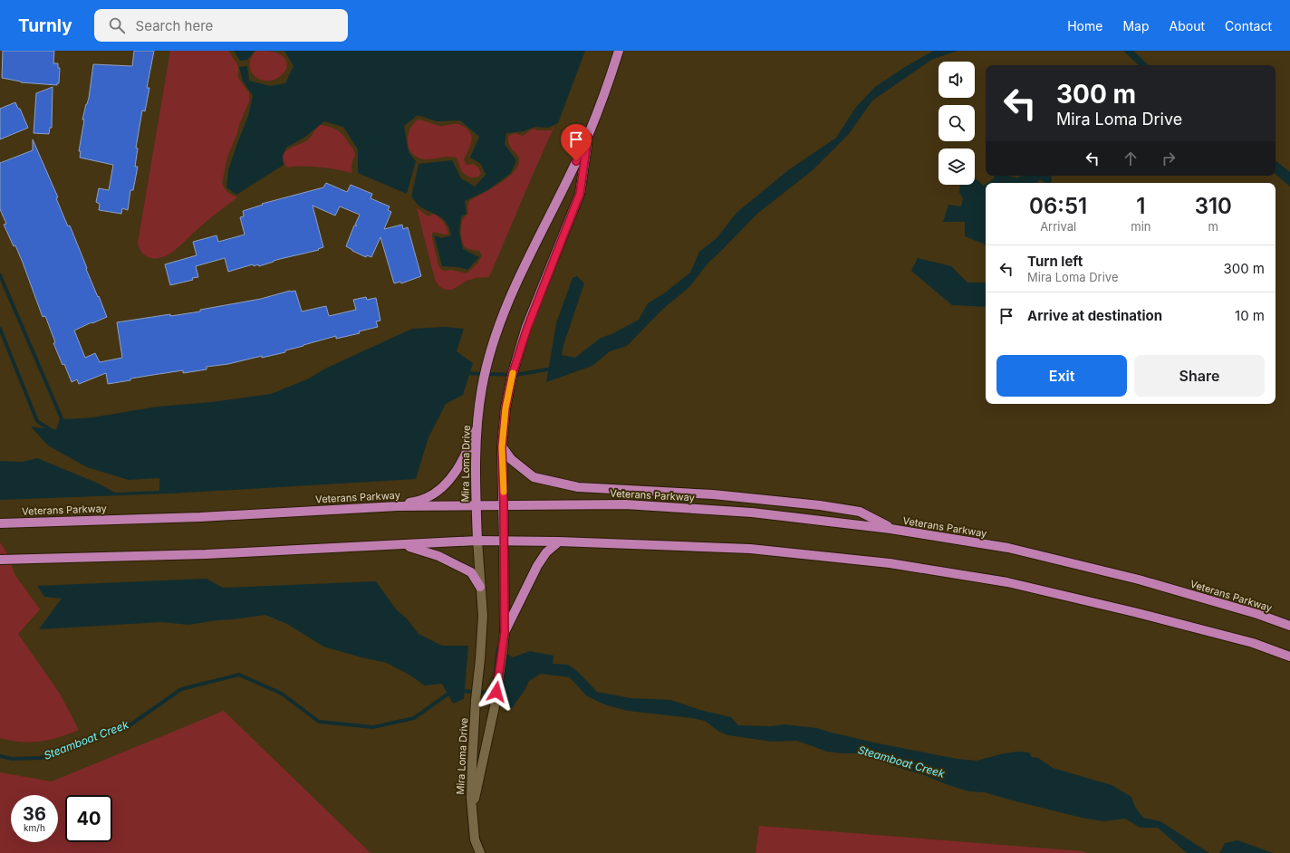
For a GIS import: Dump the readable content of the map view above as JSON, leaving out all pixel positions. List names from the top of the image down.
{
  "streets": {
    "main road": ["Mira Loma Drive", "Veterans Parkway"]
  },
  "crossings": [
    ["Mira Loma Drive", "Veterans Parkway"]
  ],
  "water": ["Steamboat Creek"],
  "page": {
    "header": "Turnly",
    "search": "Search here",
    "nav": [
      "Home",
      "Map",
      "About",
      "Contact"
    ],
    "turn": ["300 m", "Mira Loma Drive"],
    "eta": [
      "06:51",
      "Arrival",
      "1",
      "min",
      "310",
      "m"
    ],
    "list": [
      {
        "name": "Turn left",
        "note": "Mira Loma Drive",
        "value": "300 m"
      },
      {
        "name": "Arrive at destination",
        "value": "10 m"
      }
    ],
    "buttons": ["Exit", "Share"],
    "speed": "36 km/h",
    "limit": "40"
  }
}
